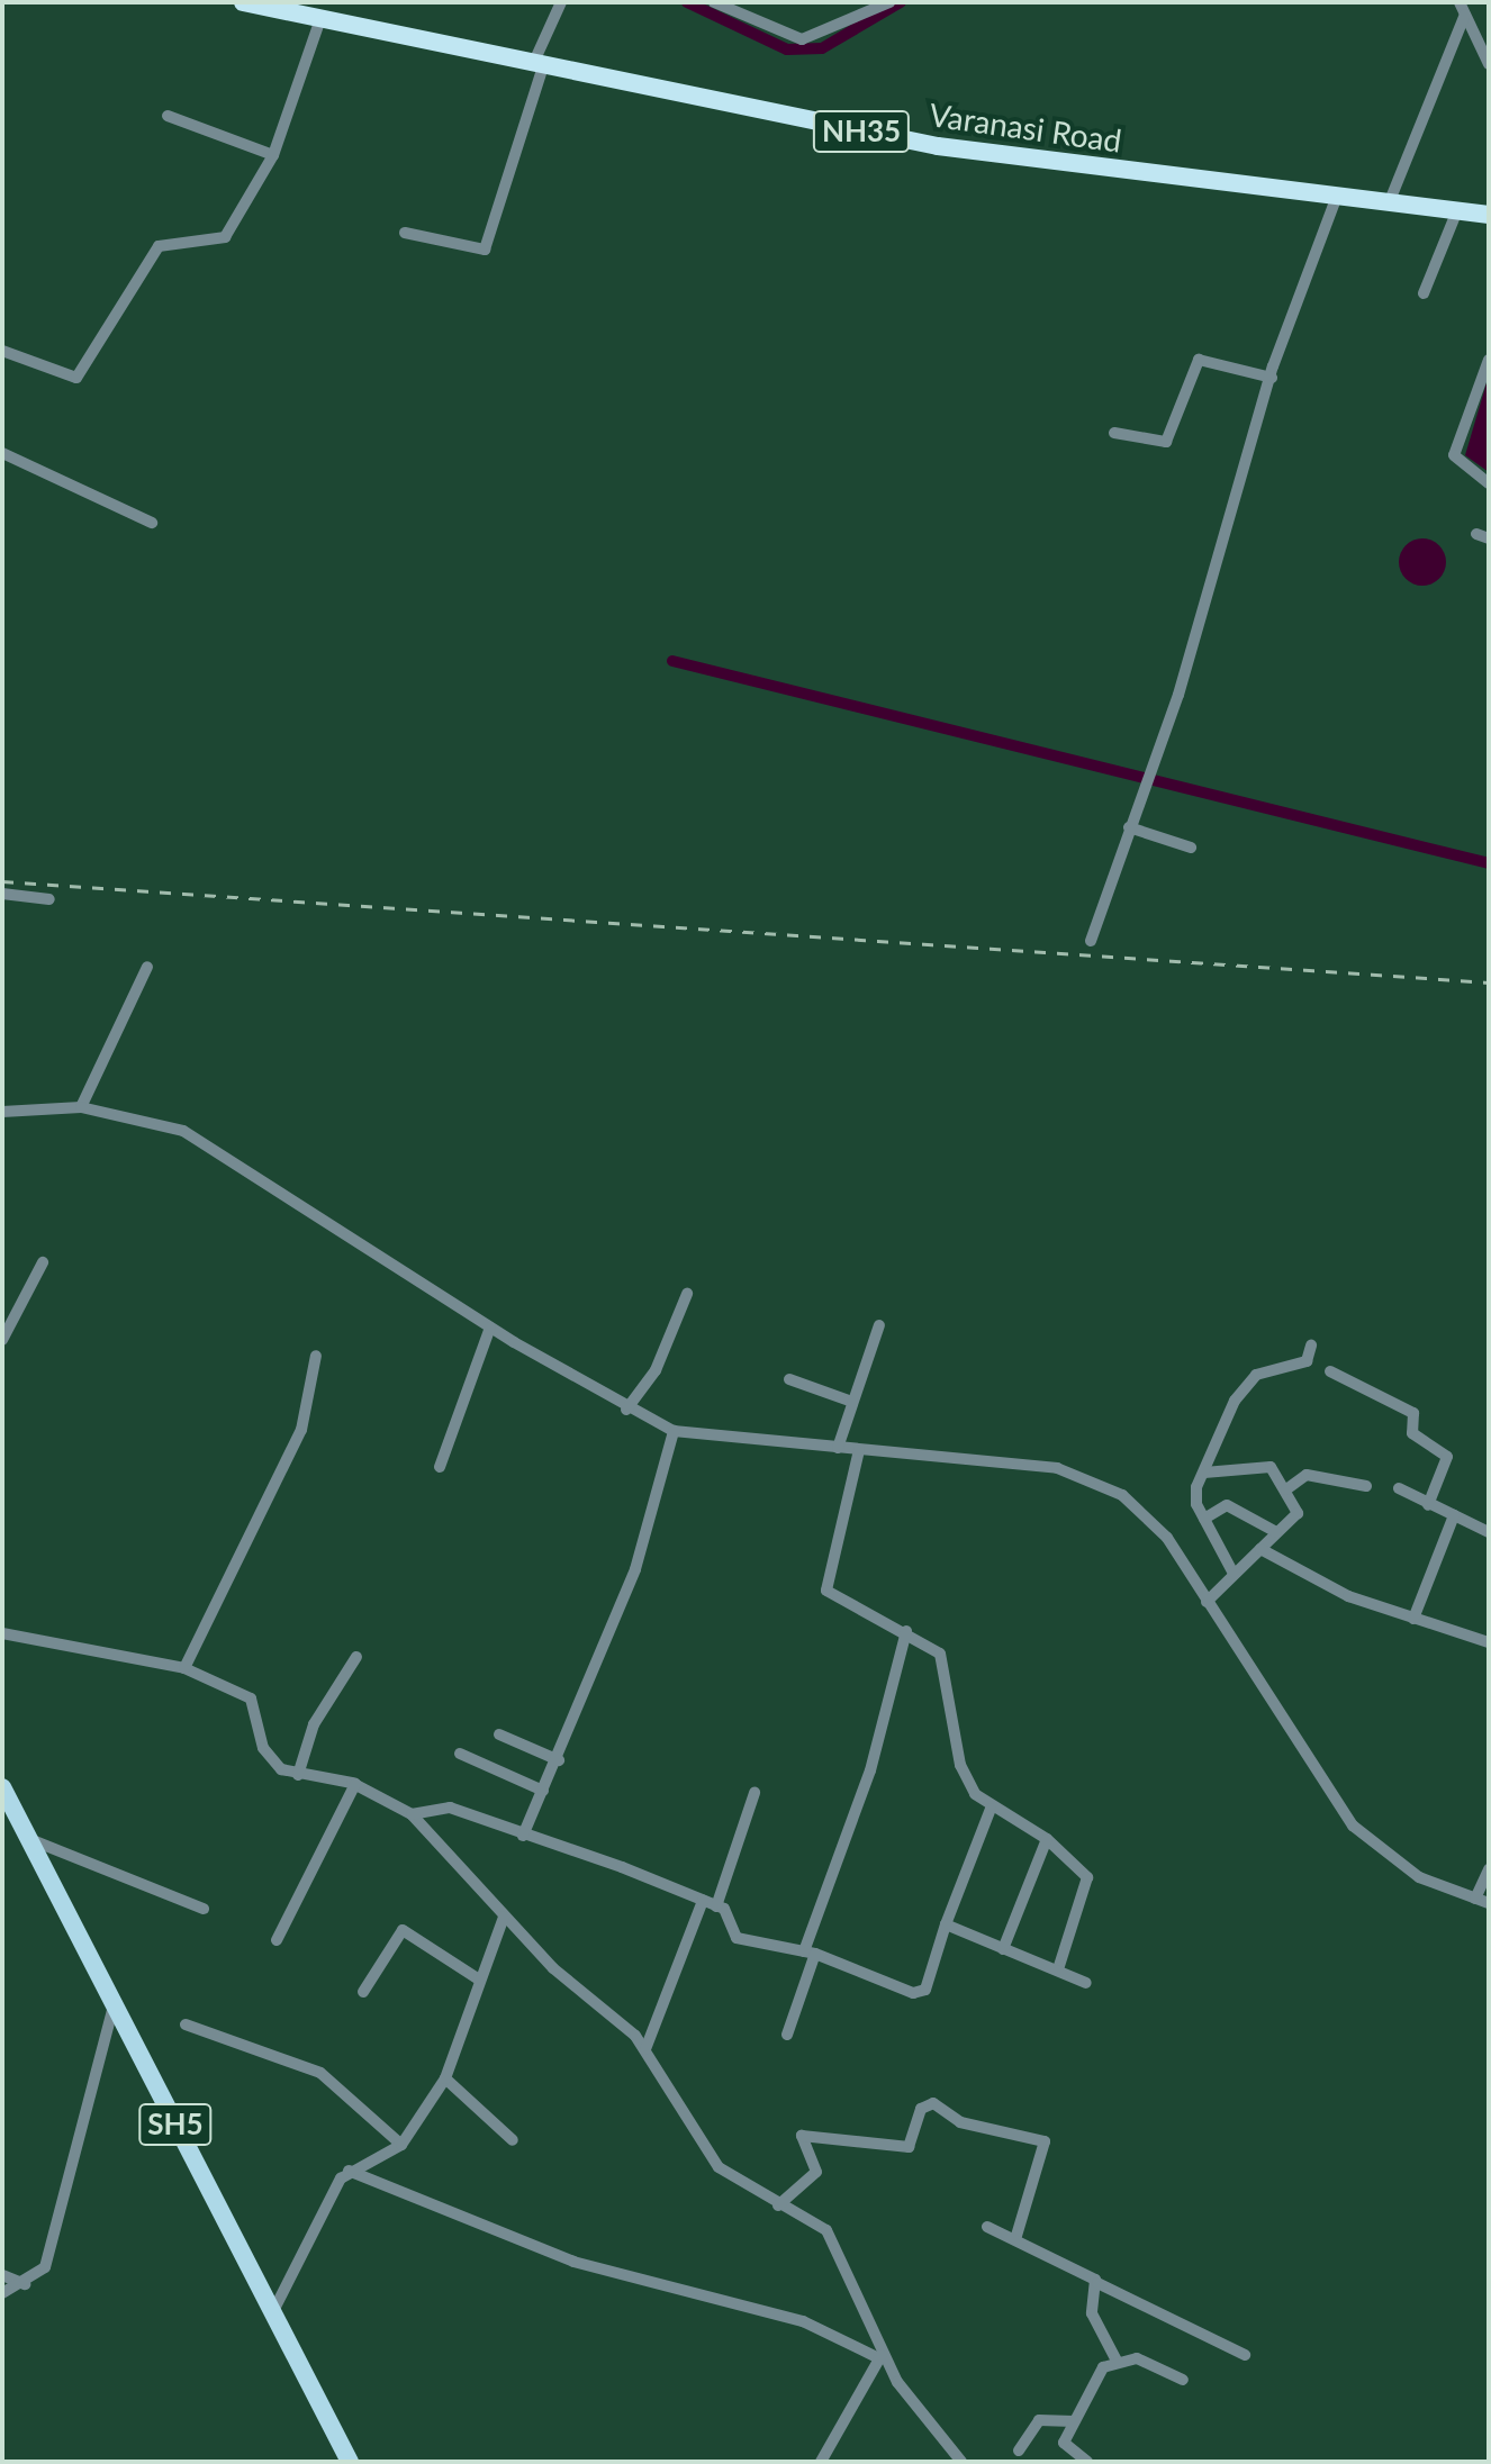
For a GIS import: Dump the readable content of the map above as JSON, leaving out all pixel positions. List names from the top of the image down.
{
  "streets": {
    "highway": ["Varanasi Road", "NH35"],
    "main road": ["SH5"]
  }
}
